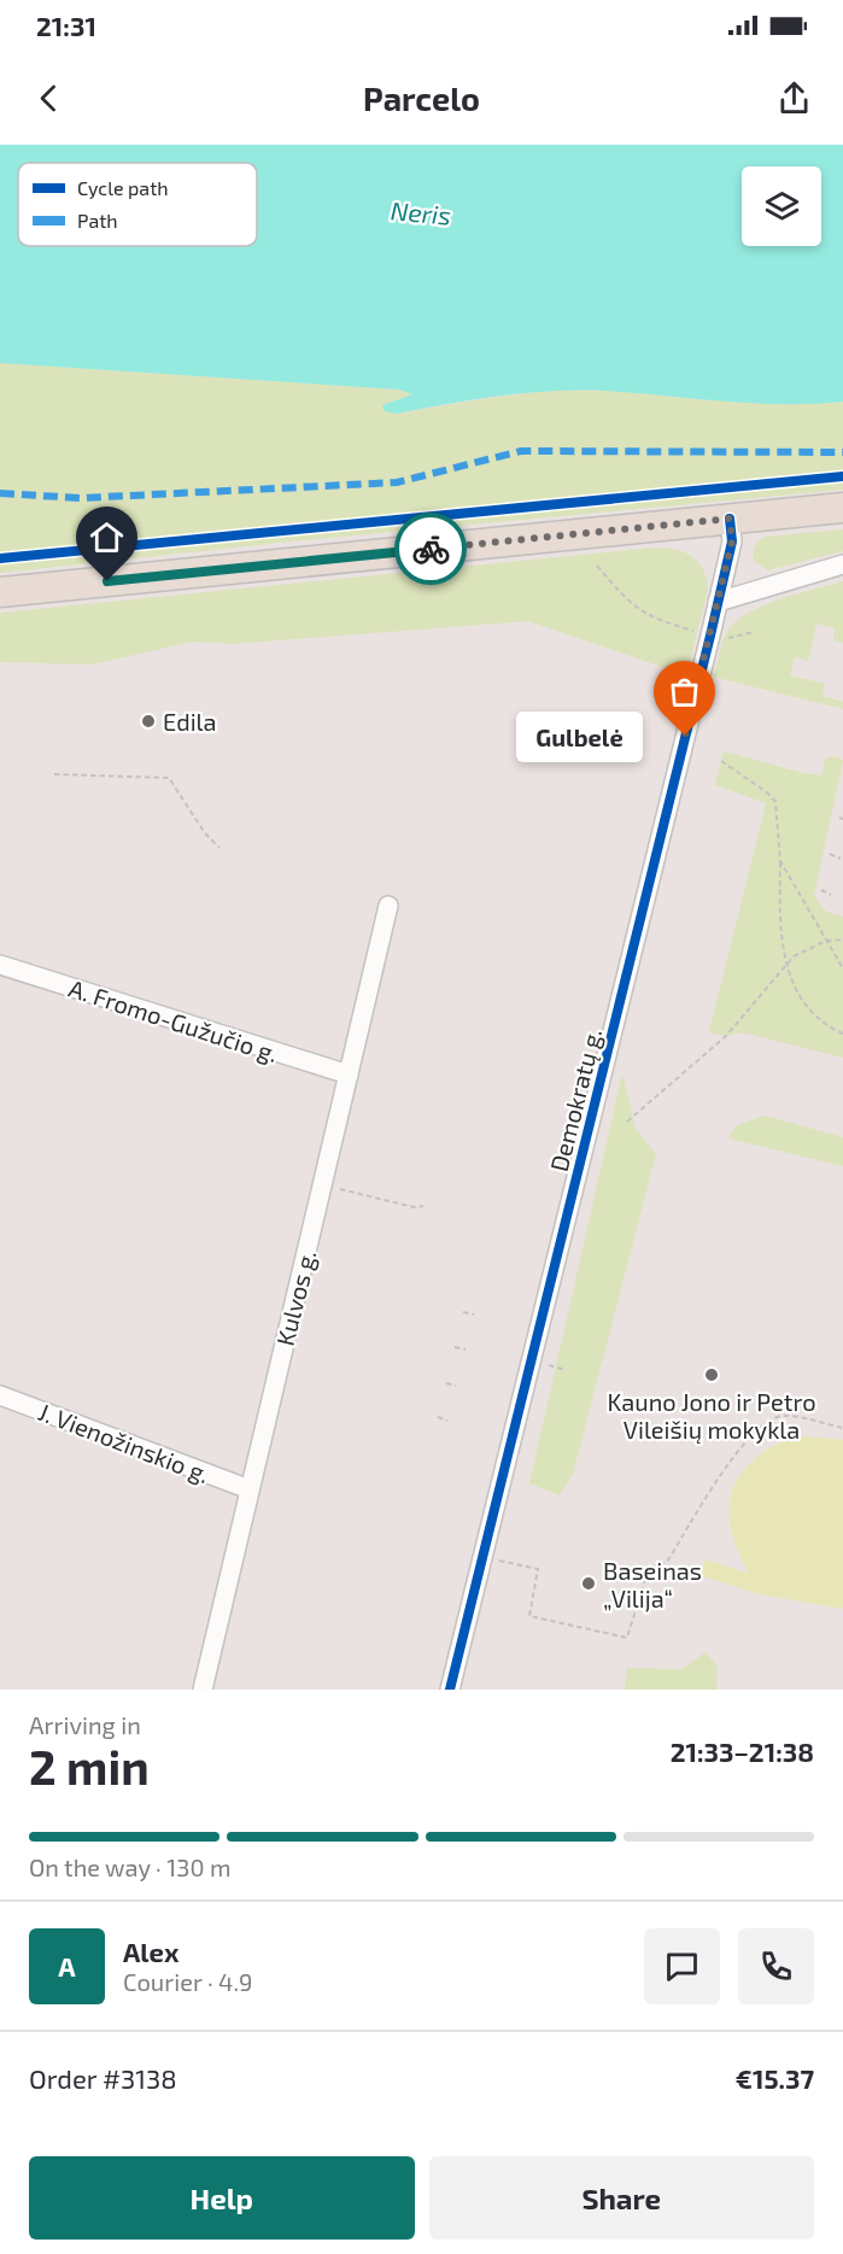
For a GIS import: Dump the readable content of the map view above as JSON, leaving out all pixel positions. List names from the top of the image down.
{
  "streets": {
    "street": [
      "A. Fromo-Gužučio g.",
      "Demokratų g.",
      "Kulvos g.",
      "J. Vienožinskio g."
    ]
  },
  "crossings": [
    ["A. Fromo-Gužučio g.", "Kulvos g."],
    ["Kulvos g.", "J. Vienožinskio g."]
  ],
  "water": ["Neris"],
  "places": [
    "Edila",
    "Gulbelė",
    "Kauno Jono ir Petro Vileišių mokykla",
    "Baseinas „Vilija“"
  ],
  "legend": ["Cycle path", "Path"],
  "page": {
    "status": "21:31",
    "header": "Parcelo",
    "bubble": "Gulbelė",
    "heading": ["2 min", "Arriving in", "21:33–21:38"],
    "panel": [
      "Alex",
      "Courier · 4.9",
      "Order #3138",
      "€15.37"
    ],
    "bar": "On the way · 130 m",
    "round": "A",
    "buttons": ["Help", "Share"]
  }
}
